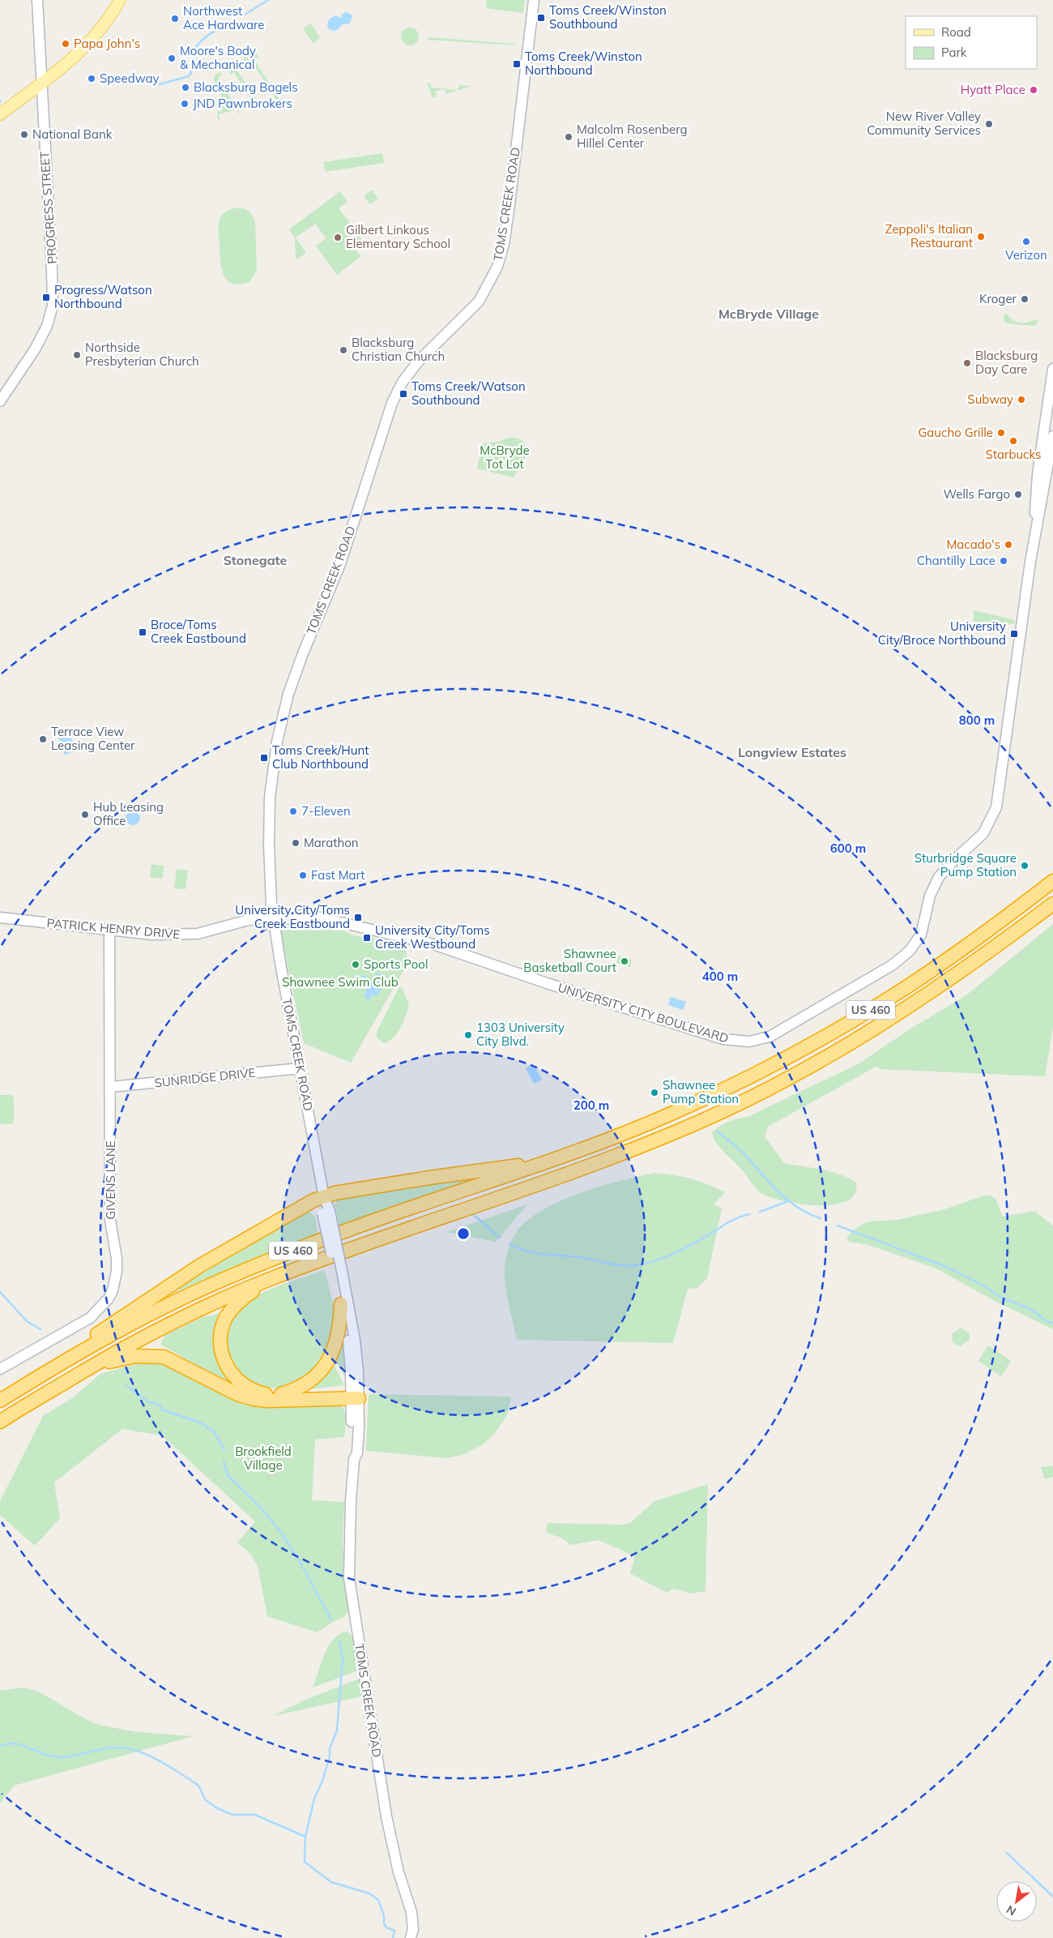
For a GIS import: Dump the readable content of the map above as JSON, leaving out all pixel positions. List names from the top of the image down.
{
  "streets": {
    "highway": ["US 460"],
    "main road": [
      "TOMS CREEK ROAD",
      "PROGRESS STREET",
      "PATRICK HENRY DRIVE",
      "UNIVERSITY CITY BOULEVARD",
      "SUNRIDGE DRIVE",
      "GIVENS LANE"
    ]
  },
  "crossings": [
    ["TOMS CREEK ROAD", "PATRICK HENRY DRIVE"],
    ["TOMS CREEK ROAD", "UNIVERSITY CITY BOULEVARD"],
    ["TOMS CREEK ROAD", "SUNRIDGE DRIVE"],
    ["PATRICK HENRY DRIVE", "UNIVERSITY CITY BOULEVARD"],
    ["PATRICK HENRY DRIVE", "GIVENS LANE"],
    ["SUNRIDGE DRIVE", "GIVENS LANE"]
  ],
  "districts": ["McBryde Village", "Stonegate", "Longview Estates"],
  "parks": ["McBryde Tot Lot", "Shawnee Swim Club", "Brookfield Village"],
  "places": {
    "transit": [
      "Toms Creek/Winston Southbound",
      "Toms Creek/Winston Northbound",
      "Progress/Watson Northbound",
      "Toms Creek/Watson Southbound",
      "Broce/Toms Creek Eastbound",
      "University City/Broce Northbound",
      "Toms Creek/Hunt Club Northbound",
      "University City/Toms Creek Eastbound",
      "University City/Toms Creek Westbound"
    ],
    "other": [
      "Northwest Ace Hardware",
      "Papa John's",
      "Moore's Body & Mechanical",
      "Speedway",
      "Blacksburg Bagels",
      "Hyatt Place",
      "JND Pawnbrokers",
      "New River Valley Community Services",
      "National Bank",
      "Malcolm Rosenberg Hillel Center",
      "Zeppoli's Italian Restaurant",
      "Gilbert Linkous Elementary School",
      "Verizon",
      "Kroger",
      "Blacksburg Christian Church",
      "Northside Presbyterian Church",
      "Blacksburg Day Care",
      "Subway",
      "Gaucho Grille",
      "Starbucks",
      "Wells Fargo",
      "Macado's",
      "Chantilly Lace",
      "Terrace View Leasing Center",
      "7-Eleven",
      "Hub Leasing Office",
      "Marathon",
      "Sturbridge Square Pump Station",
      "Fast Mart",
      "Shawnee Basketball Court",
      "Sports Pool",
      "1303 University City Blvd.",
      "Shawnee Pump Station"
    ]
  },
  "legend": ["Road", "Park"],
  "north": "bottom left",
  "rings": [
    "800 m",
    "600 m",
    "400 m",
    "200 m"
  ]
}
